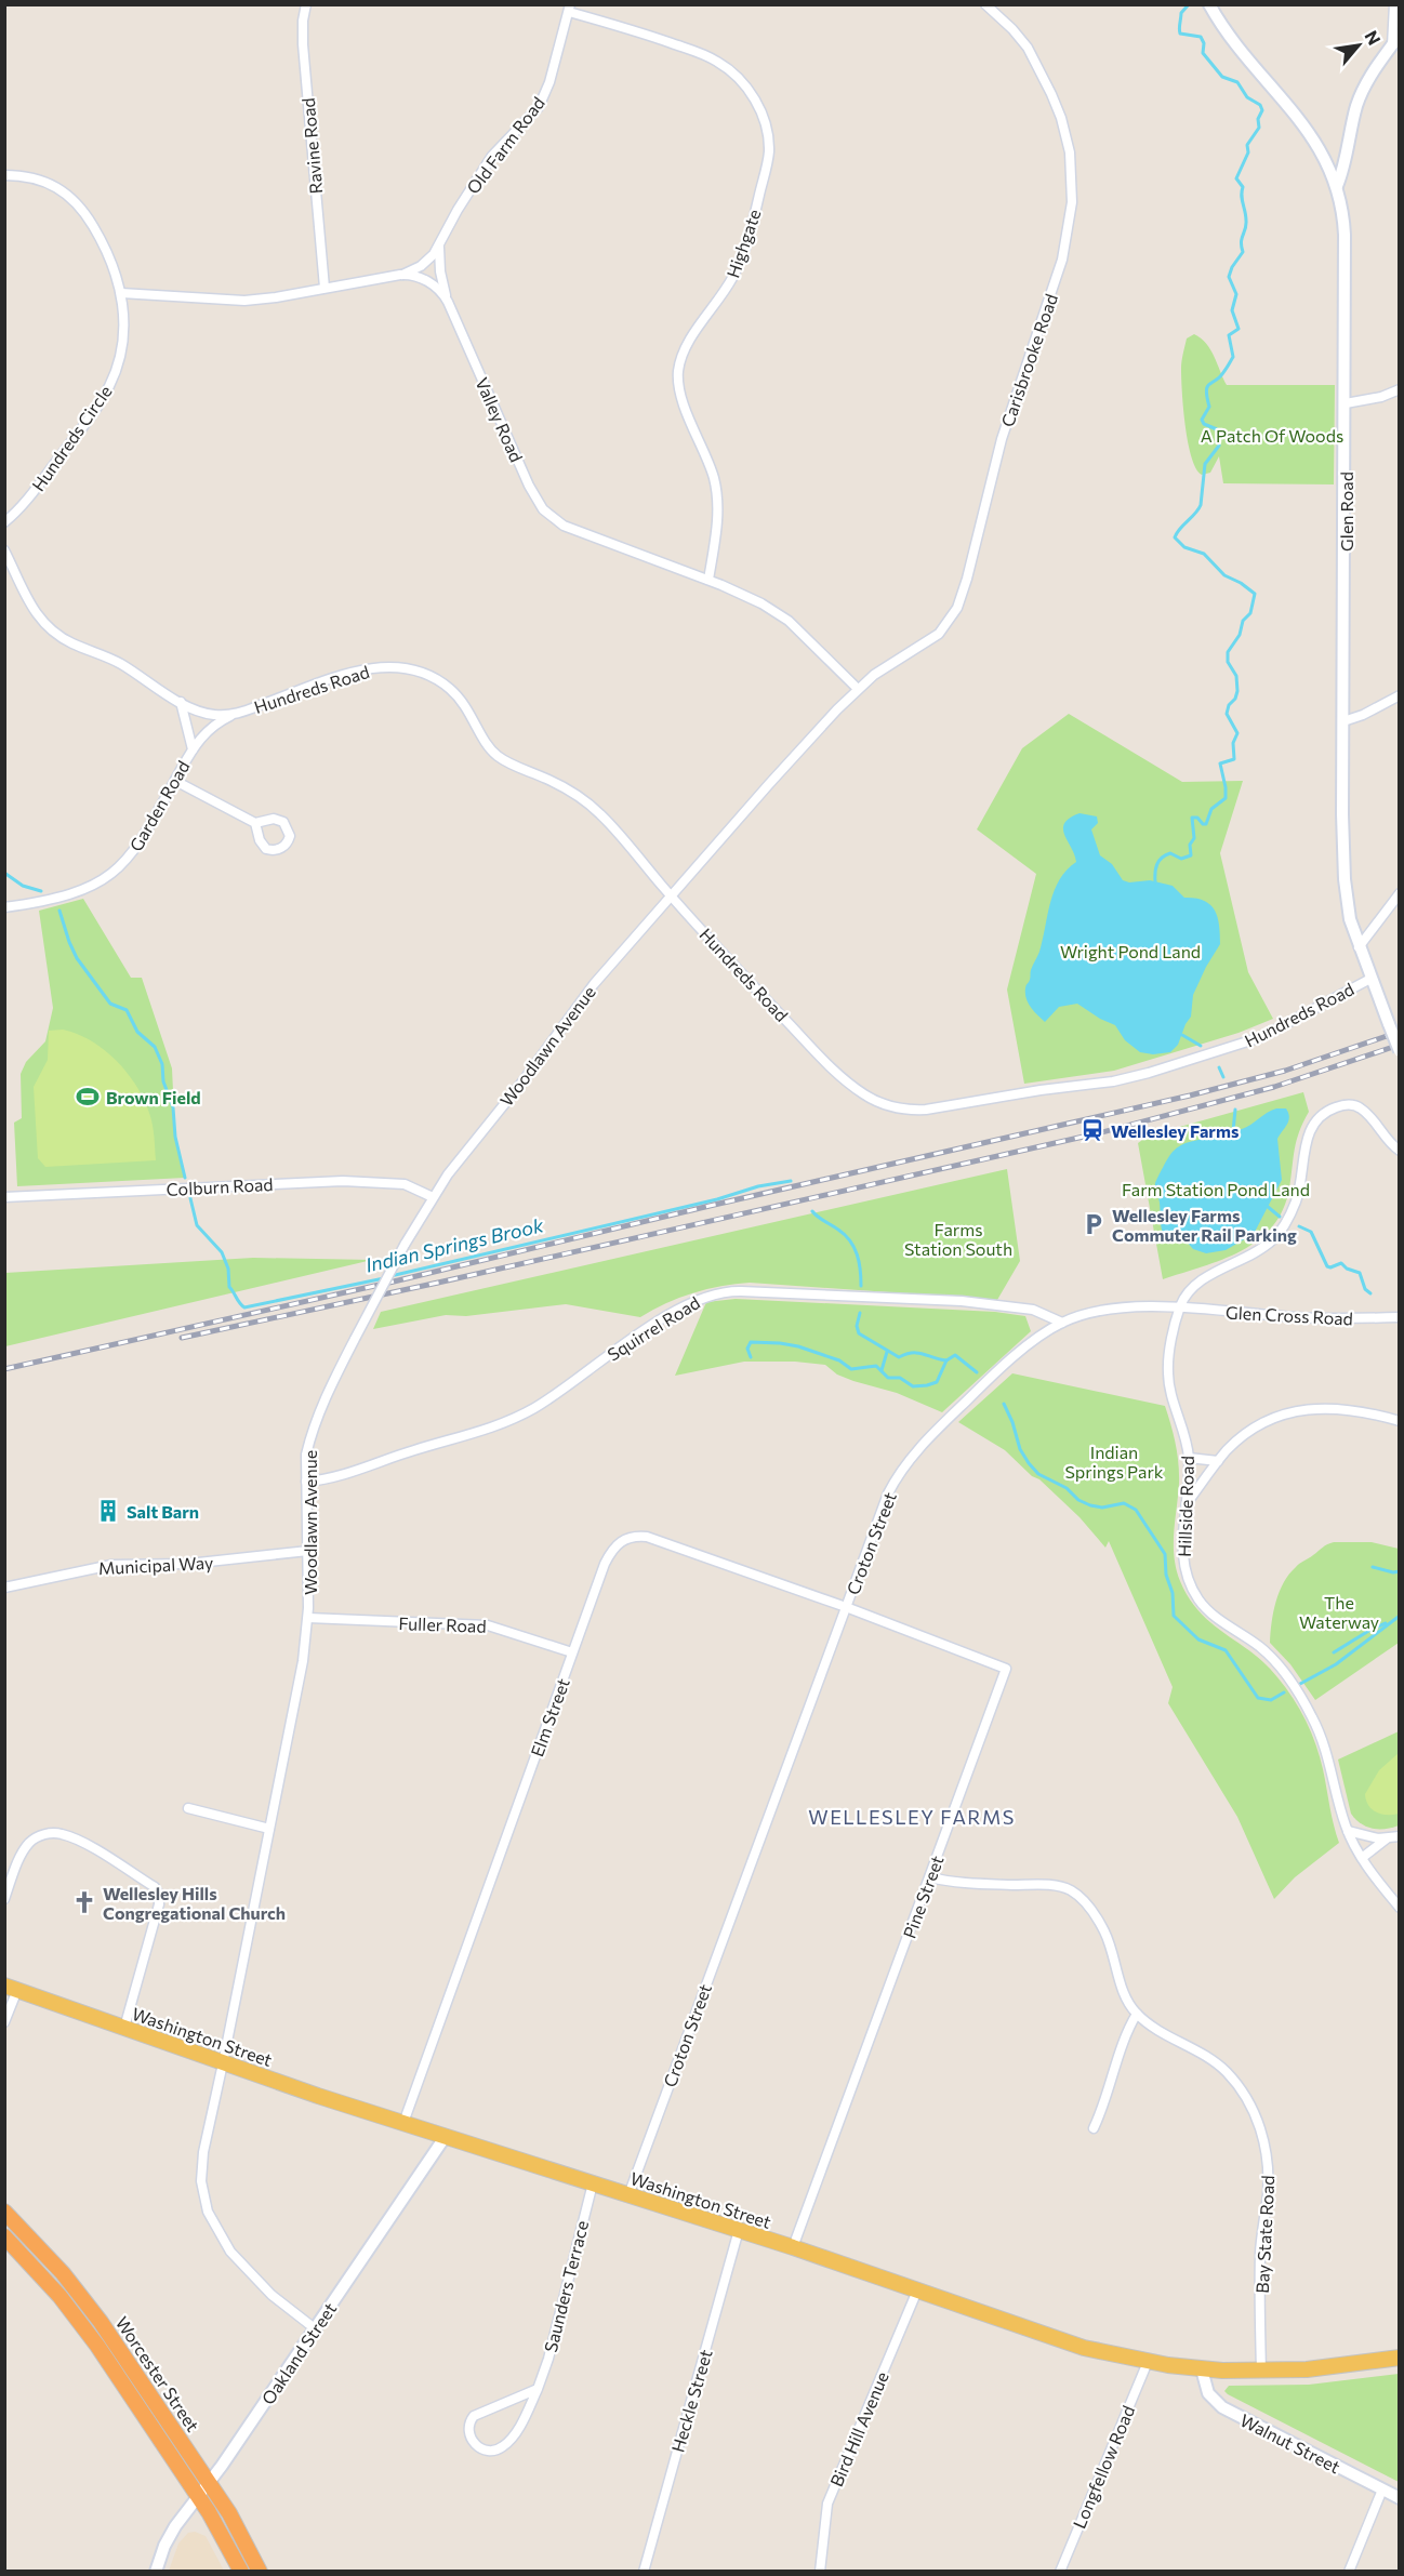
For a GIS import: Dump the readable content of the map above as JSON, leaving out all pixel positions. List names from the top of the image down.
{
  "streets": {
    "highway": ["Worcester Street"],
    "main road": ["Washington Street"],
    "street": [
      "Old Farm Road",
      "Ravine Road",
      "Highgate",
      "Carisbrooke Road",
      "Valley Road",
      "Hundreds Circle",
      "Glen Road",
      "Hundreds Road",
      "Garden Road",
      "Woodlawn Avenue",
      "Colburn Road",
      "Glen Cross Road",
      "Squirrel Road",
      "Hillside Road",
      "Croton Street",
      "Municipal Way",
      "Fuller Road",
      "Elm Street",
      "Pine Street",
      "Bay State Road",
      "Saunders Terrace",
      "Oakland Street",
      "Heckle Street",
      "Bird Hill Avenue",
      "Walnut Street",
      "Longfellow Road"
    ]
  },
  "crossings": [
    ["Old Farm Road", "Highgate"],
    ["Old Farm Road", "Valley Road"],
    ["Ravine Road", "Valley Road"],
    ["Highgate", "Valley Road"],
    ["Carisbrooke Road", "Valley Road"],
    ["Carisbrooke Road", "Woodlawn Avenue"],
    ["Valley Road", "Hundreds Circle"],
    ["Valley Road", "Woodlawn Avenue"],
    ["Glen Road", "Hundreds Road"],
    ["Hundreds Road", "Garden Road"],
    ["Hundreds Road", "Woodlawn Avenue"],
    ["Woodlawn Avenue", "Colburn Road"],
    ["Woodlawn Avenue", "Squirrel Road"],
    ["Woodlawn Avenue", "Municipal Way"],
    ["Woodlawn Avenue", "Fuller Road"],
    ["Woodlawn Avenue", "Washington Street"],
    ["Woodlawn Avenue", "Oakland Street"],
    ["Glen Cross Road", "Hillside Road"],
    ["Glen Cross Road", "Croton Street"],
    ["Squirrel Road", "Croton Street"],
    ["Hillside Road", "Croton Street"],
    ["Croton Street", "Elm Street"],
    ["Croton Street", "Pine Street"],
    ["Croton Street", "Washington Street"],
    ["Fuller Road", "Elm Street"],
    ["Elm Street", "Pine Street"],
    ["Elm Street", "Washington Street"],
    ["Pine Street", "Washington Street"],
    ["Pine Street", "Bay State Road"],
    ["Washington Street", "Bay State Road"],
    ["Washington Street", "Saunders Terrace"],
    ["Washington Street", "Oakland Street"],
    ["Washington Street", "Heckle Street"],
    ["Washington Street", "Bird Hill Avenue"],
    ["Washington Street", "Walnut Street"],
    ["Washington Street", "Longfellow Road"],
    ["Oakland Street", "Worcester Street"]
  ],
  "districts": ["WELLESLEY FARMS"],
  "water": ["Indian Springs Brook"],
  "parks": [
    "A Patch Of Woods",
    "Wright Pond Land",
    "Farm Station Pond Land",
    "Farms Station South",
    "Indian Springs Park",
    "The Waterway"
  ],
  "places": {
    "sports": ["Brown Field"],
    "station": ["Wellesley Farms"],
    "parking": ["Wellesley Farms Commuter Rail Parking"],
    "building": ["Salt Barn"],
    "church": ["Wellesley Hills Congregational Church"]
  },
  "north": "top right"
}
